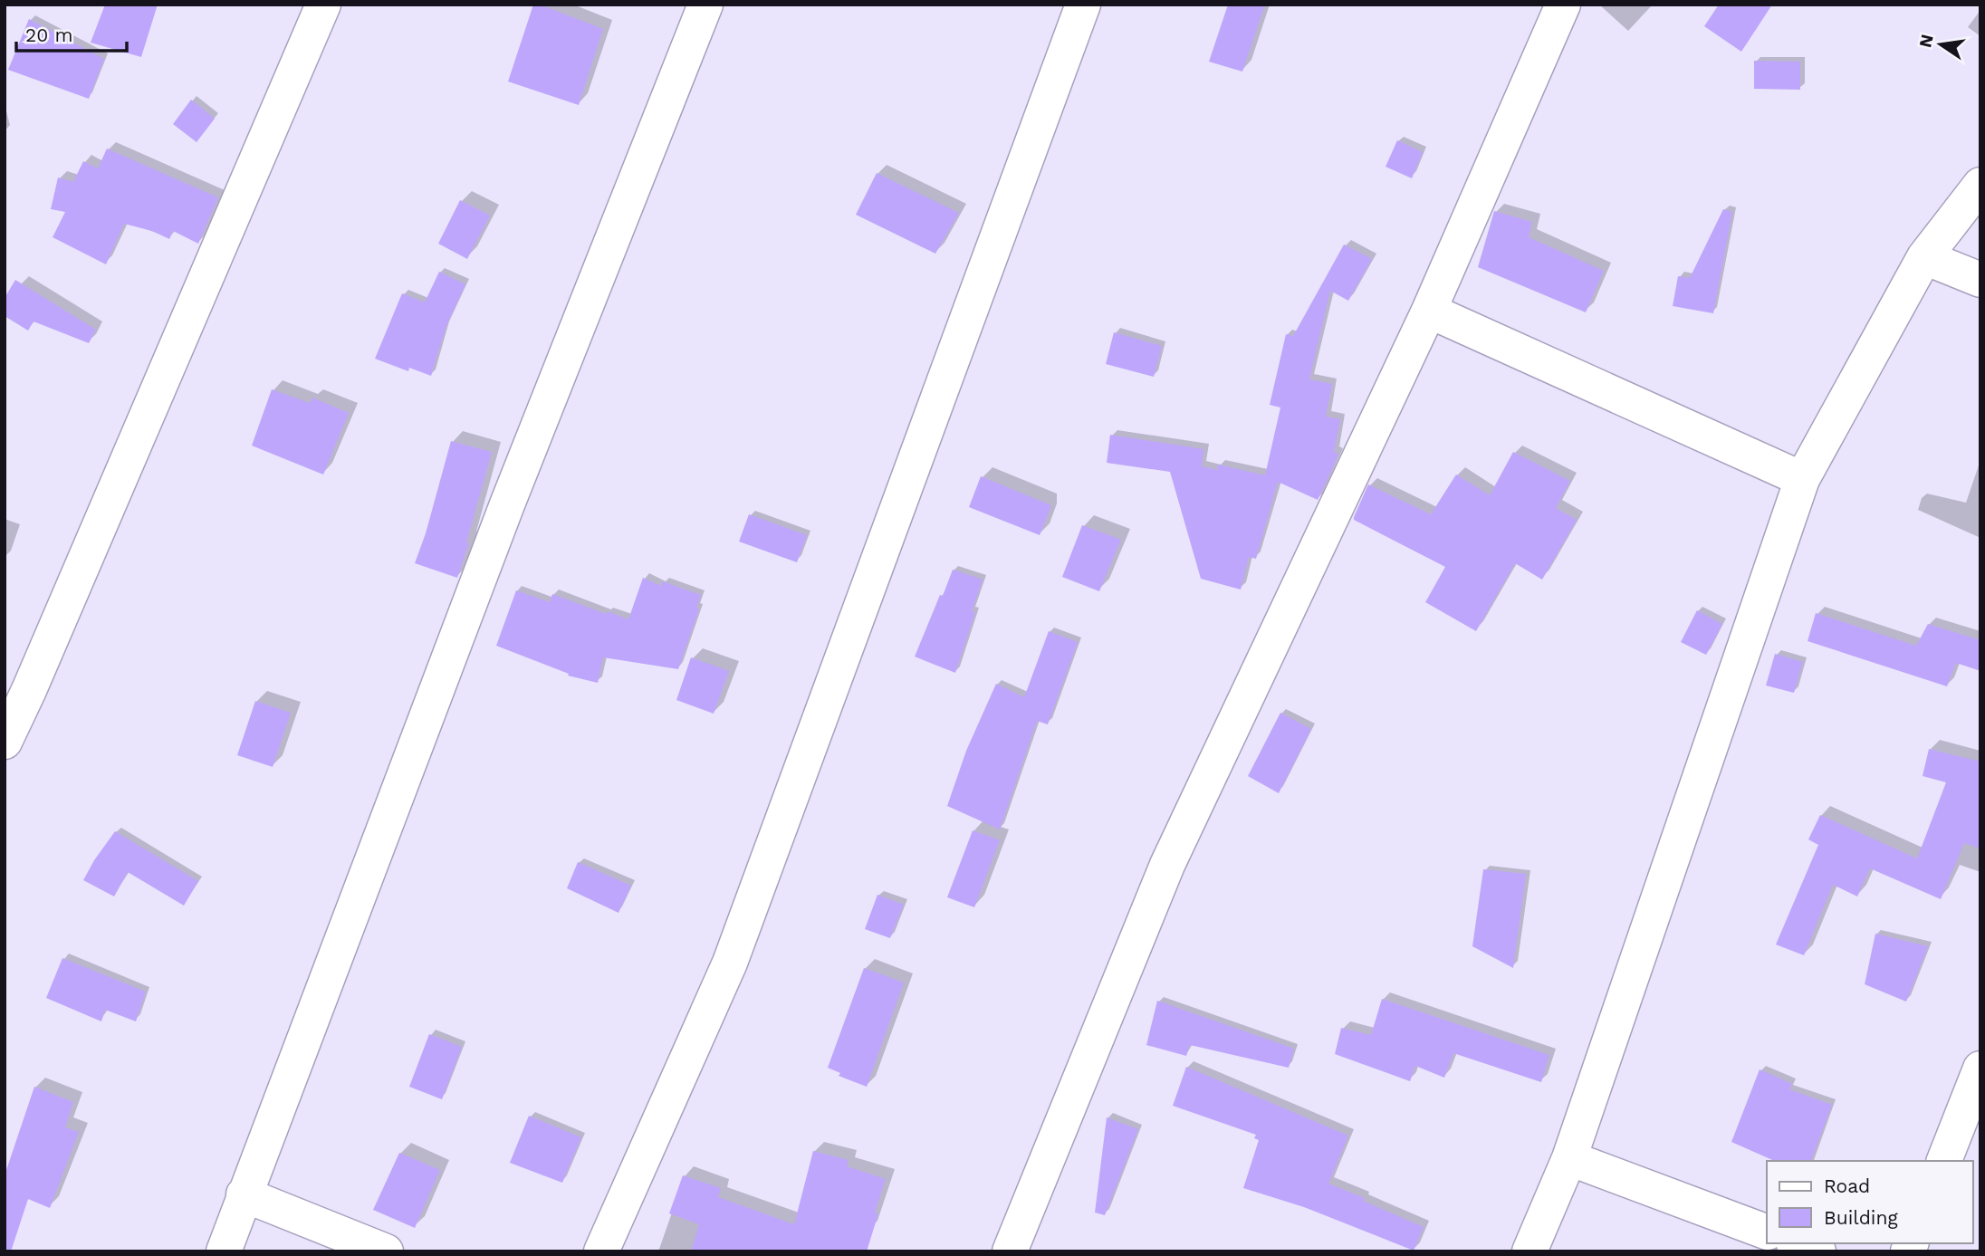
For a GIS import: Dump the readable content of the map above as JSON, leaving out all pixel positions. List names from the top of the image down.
{
  "legend": ["Road", "Building"],
  "scale_bar": "20 m",
  "north": "left"
}
